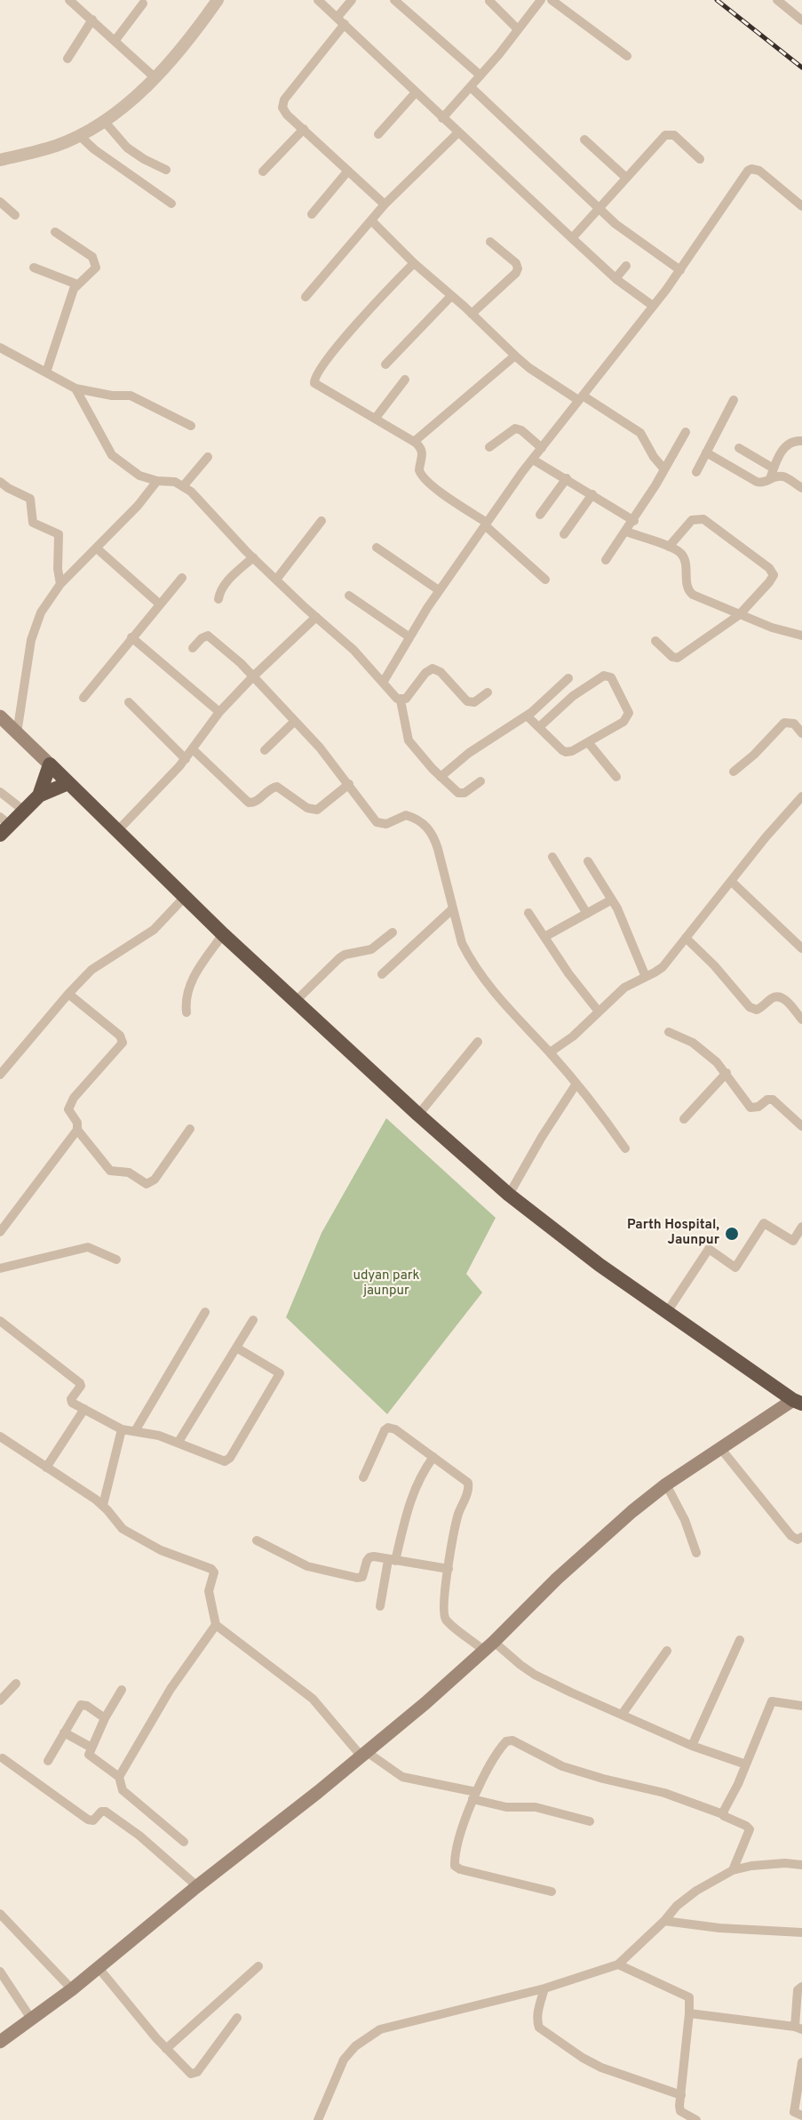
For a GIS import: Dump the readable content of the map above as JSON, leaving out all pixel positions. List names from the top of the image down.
{
  "parks": ["udyan park jaunpur"],
  "places": ["Parth Hospital, Jaunpur"]
}
